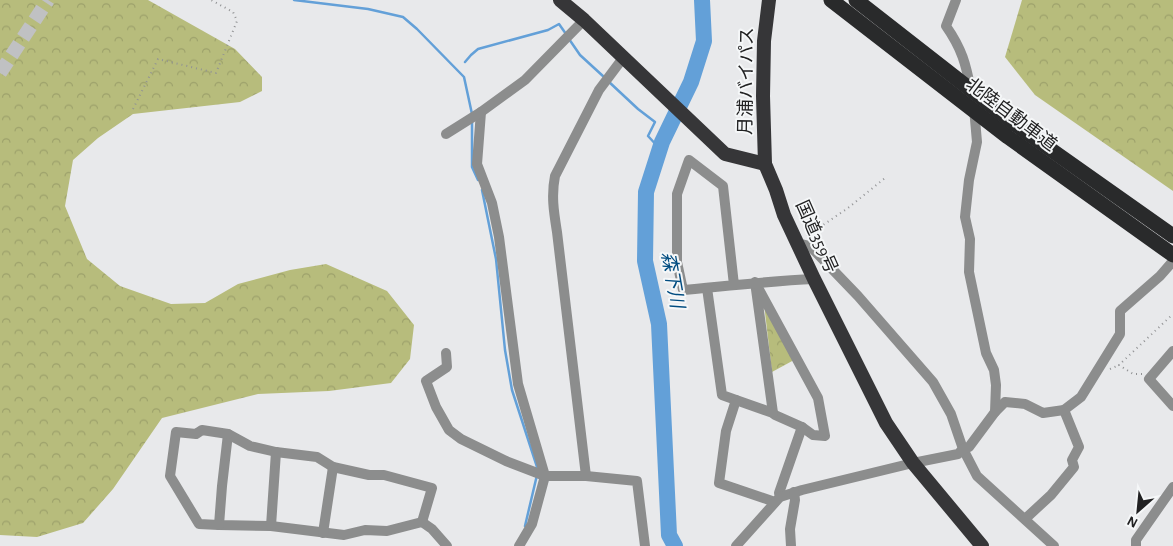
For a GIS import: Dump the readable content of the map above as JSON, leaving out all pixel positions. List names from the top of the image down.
{
  "streets": {
    "highway": ["月浦バイパス", "北陸自動車道", "国道359号"]
  },
  "crossings": [
    ["月浦バイパス", "国道359号"]
  ],
  "water": ["森下川"],
  "north": "bottom left"
}
